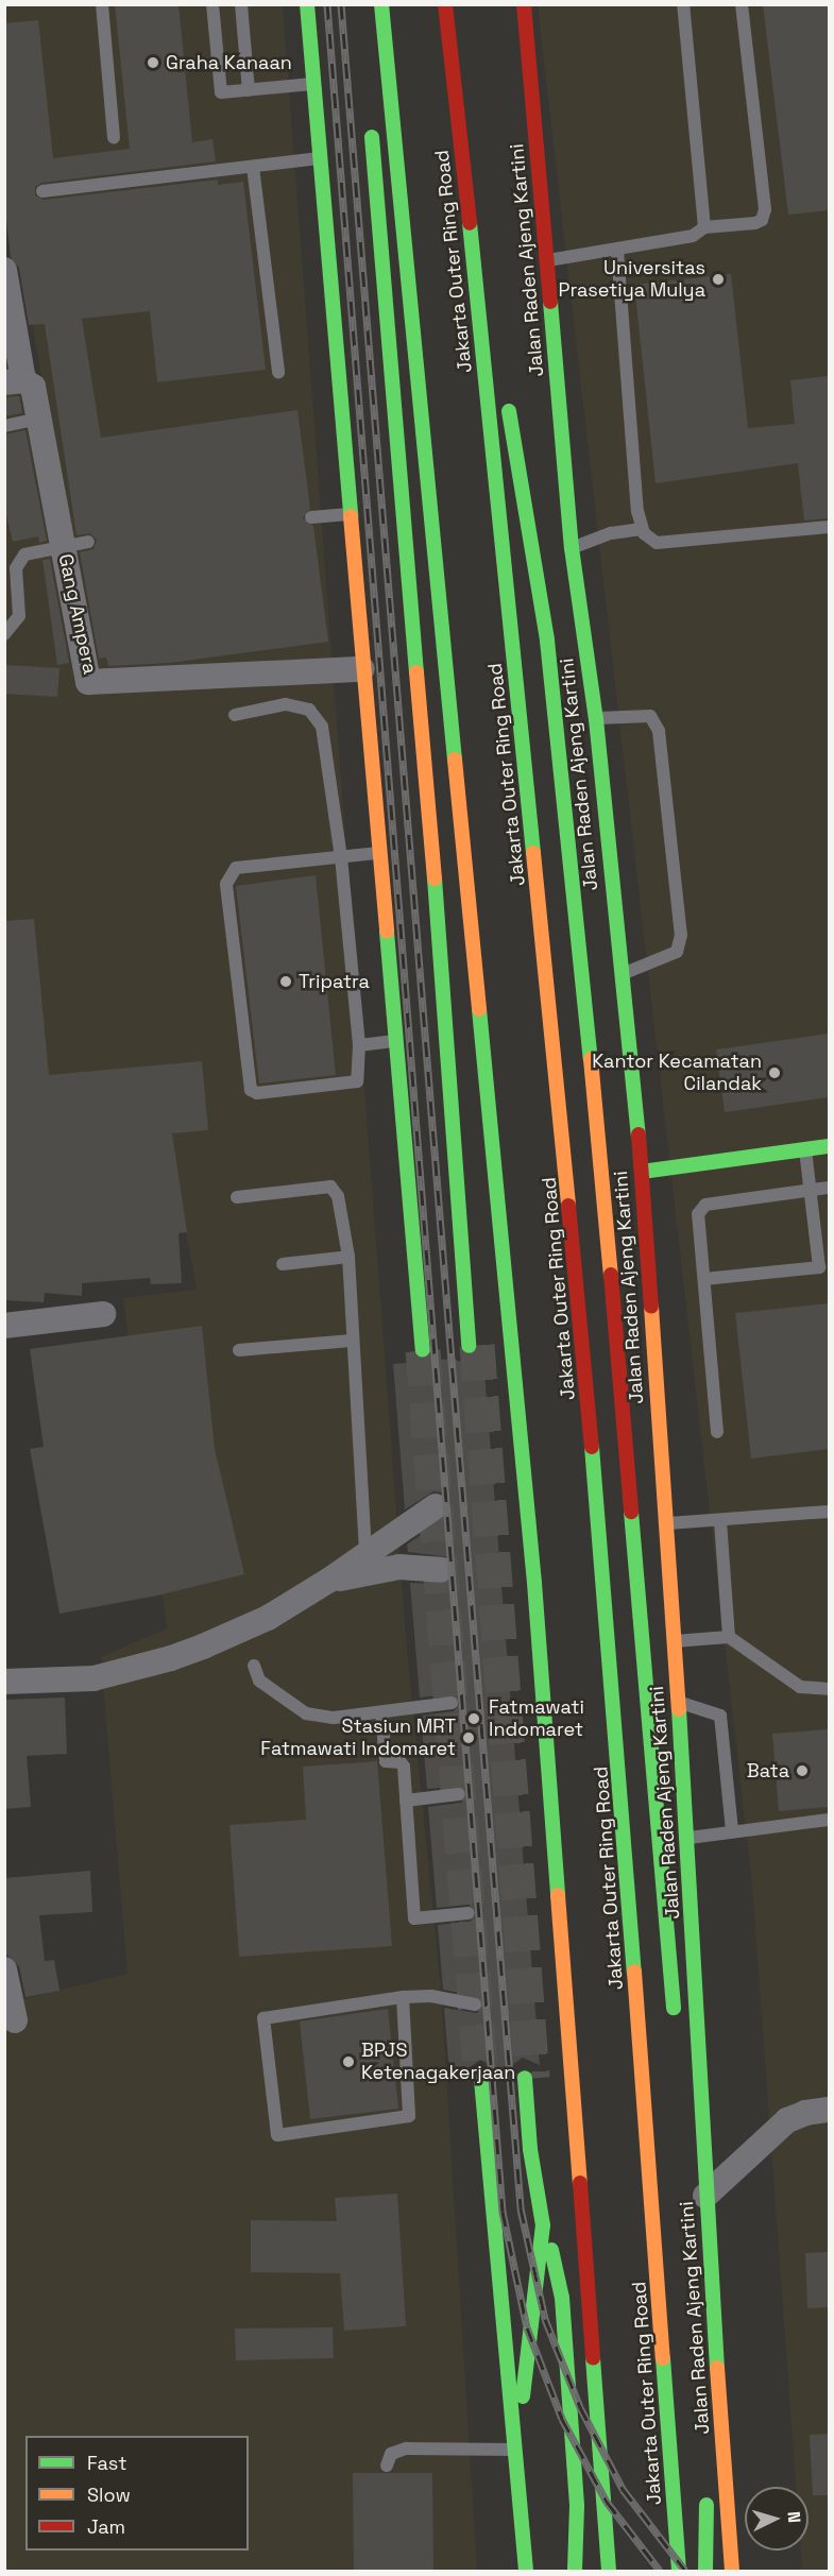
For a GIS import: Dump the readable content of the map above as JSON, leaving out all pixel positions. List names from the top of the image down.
{
  "streets": {
    "main road": ["Jalan Raden Ajeng Kartini", "Jakarta Outer Ring Road"],
    "street": ["Gang Ampera"]
  },
  "places": [
    "Graha Kanaan",
    "Universitas Prasetiya Mulya",
    "Tripatra",
    "Kantor Kecamatan Cilandak",
    "Fatmawati Indomaret",
    "Stasiun MRT Fatmawati Indomaret",
    "Bata",
    "BPJS Ketenagakerjaan"
  ],
  "legend": ["Fast", "Slow", "Jam"],
  "north": "right"
}
